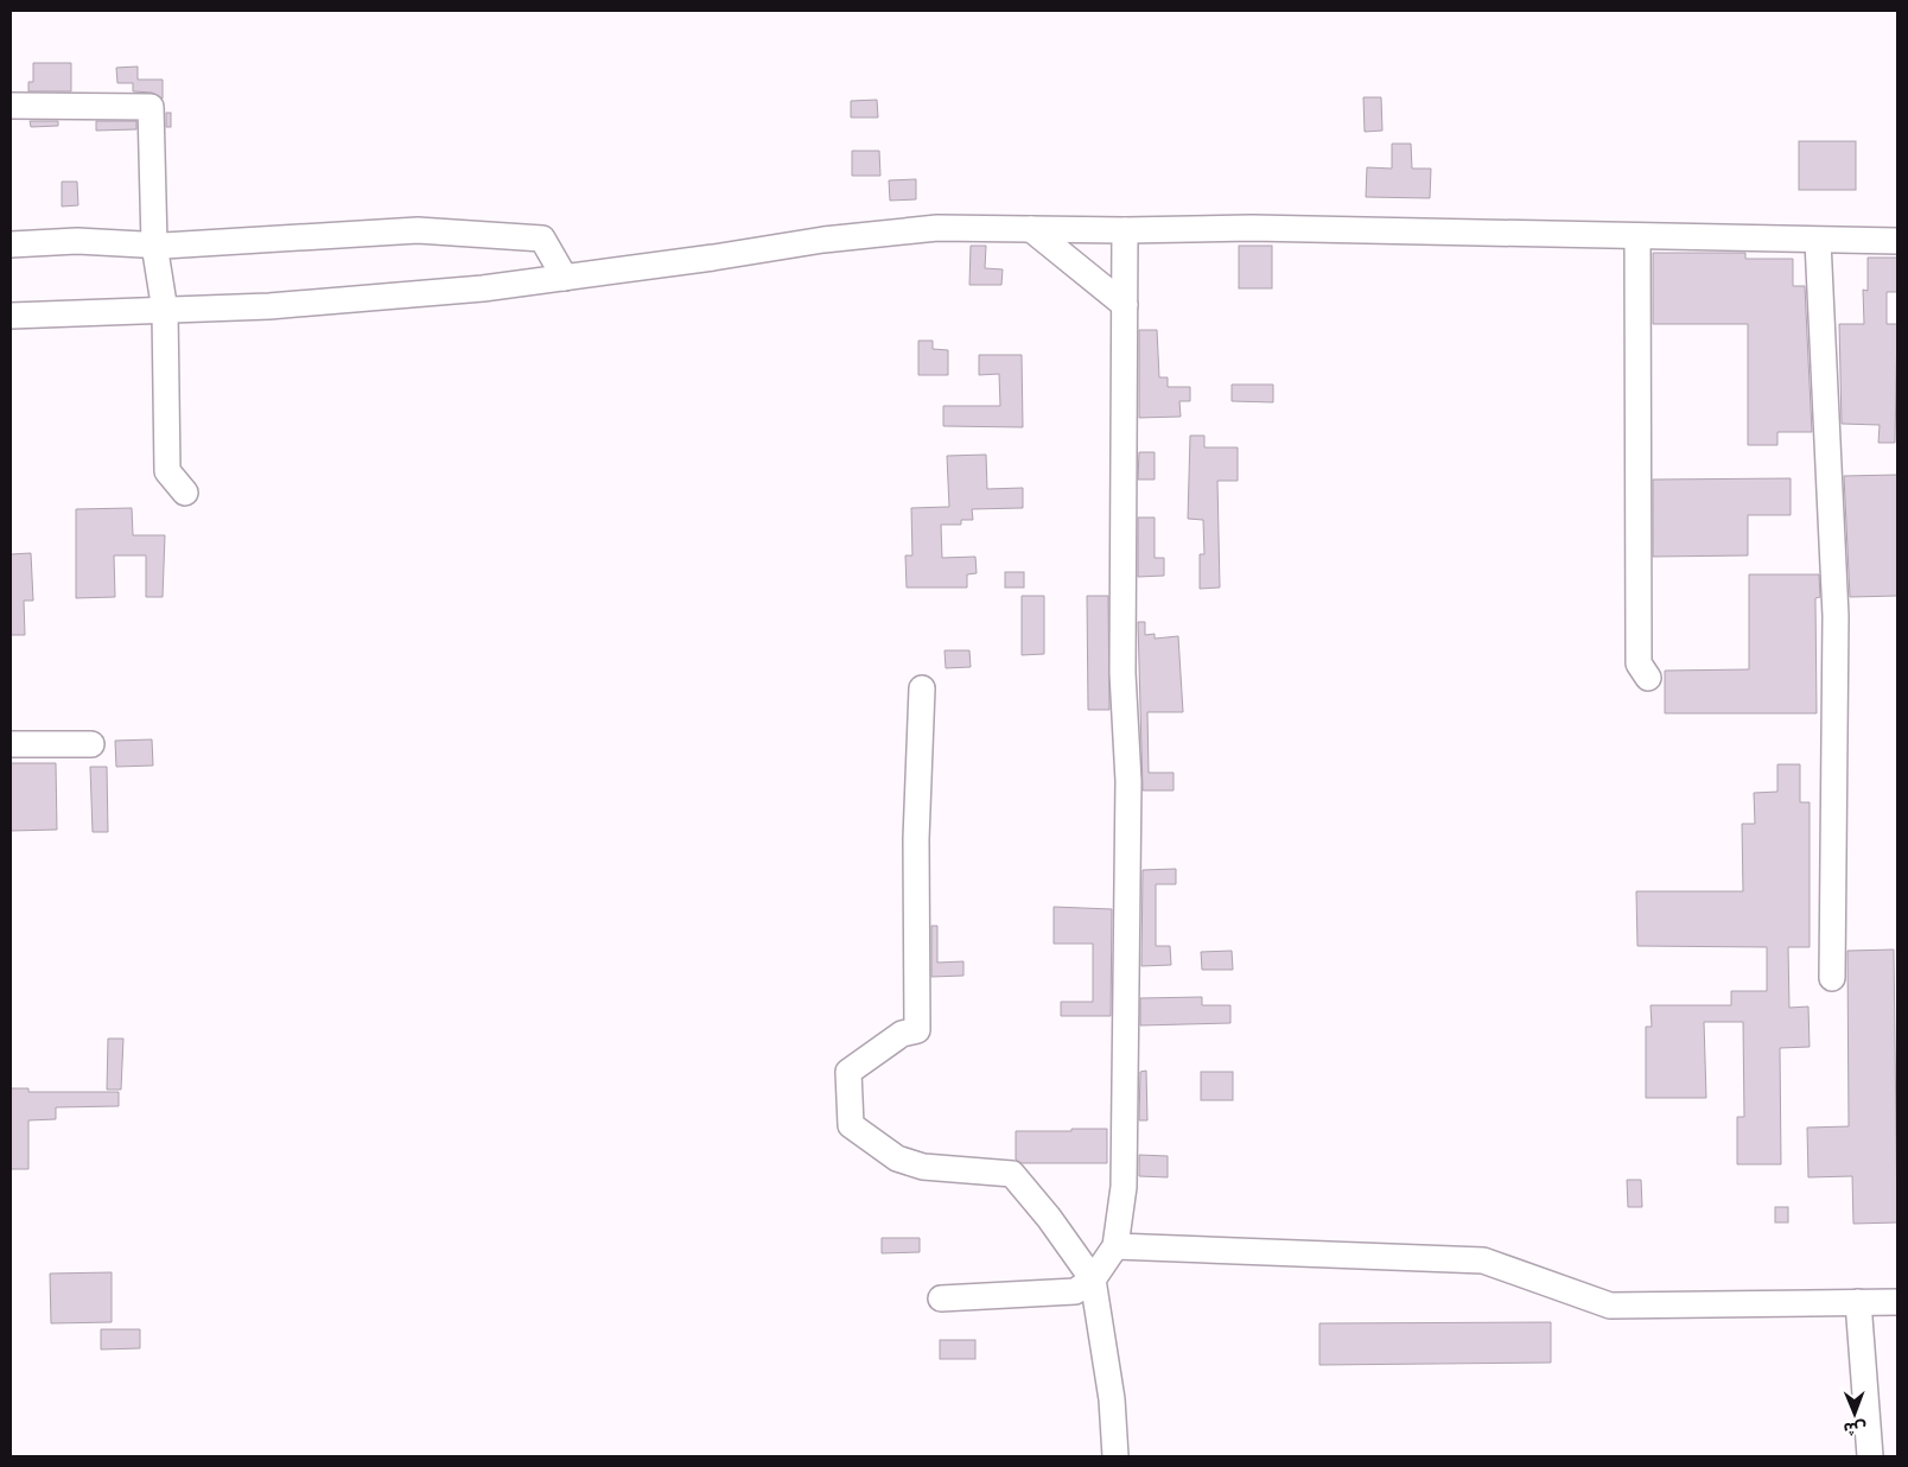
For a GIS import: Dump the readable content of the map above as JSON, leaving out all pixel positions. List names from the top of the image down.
{
  "north": "bottom"
}
